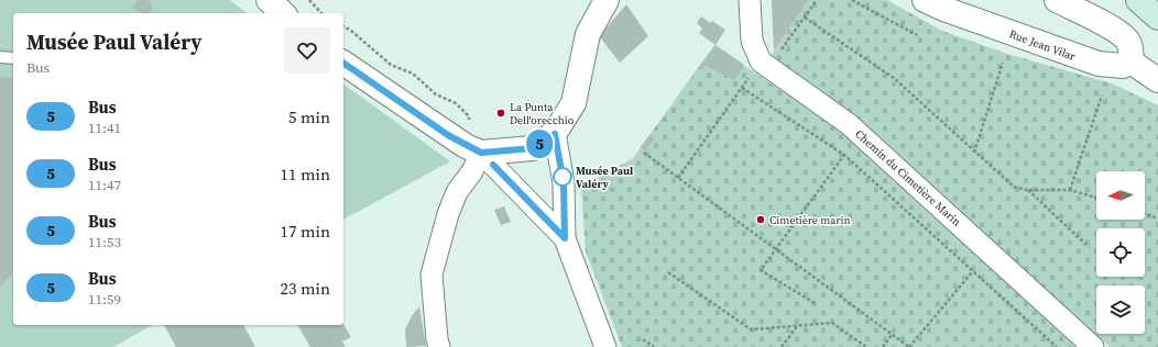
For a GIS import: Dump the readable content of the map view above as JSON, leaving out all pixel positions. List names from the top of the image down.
{
  "streets": {
    "street": ["Rue Jean Vilar", "Chemin du Cimetière Marin"]
  },
  "places": ["La Punta Dell'orecchio", "Musée Paul Valéry", "Cimetière marin"],
  "lines": ["bus line 5"],
  "north": "left",
  "page": {
    "on_map": "5",
    "heading": ["Musée Paul Valéry", "Bus"],
    "list": [
      {
        "mark": "5",
        "name": "Bus",
        "note": "11:41",
        "value": "5 min"
      },
      {
        "mark": "5",
        "name": "Bus",
        "note": "11:47",
        "value": "11 min"
      },
      {
        "mark": "5",
        "name": "Bus",
        "note": "11:53",
        "value": "17 min"
      },
      {
        "mark": "5",
        "name": "Bus",
        "note": "11:59",
        "value": "23 min"
      }
    ]
  }
}
